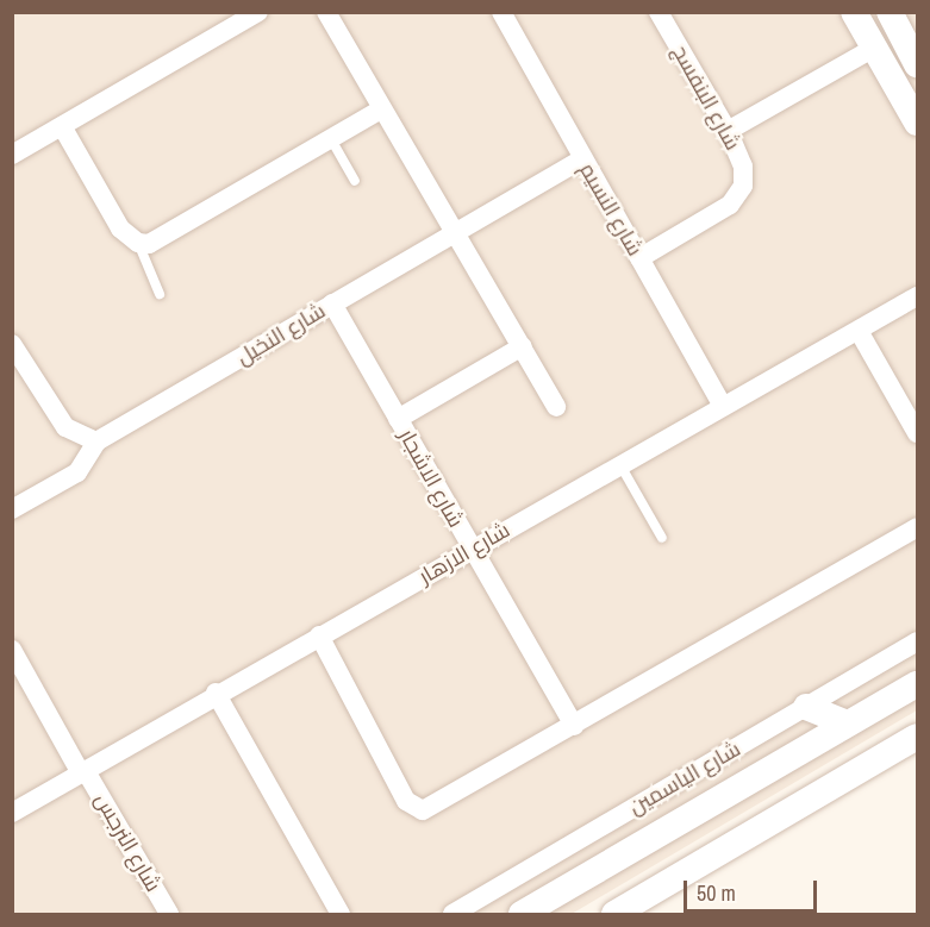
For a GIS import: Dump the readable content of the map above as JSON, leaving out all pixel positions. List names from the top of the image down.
{
  "streets": {
    "street": [
      "شارع البنفسج",
      "شارع النسيم",
      "شارع النخيل",
      "شارع الاشجار",
      "شارع الازهار",
      "شارع الياسمين",
      "شارع النرجس"
    ]
  },
  "crossings": [
    ["شارع البنفسج", "شارع النسيم"],
    ["شارع النسيم", "شارع النخيل"],
    ["شارع النسيم", "شارع الازهار"],
    ["شارع النخيل", "شارع الاشجار"],
    ["شارع الاشجار", "شارع الازهار"],
    ["شارع الازهار", "شارع النرجس"]
  ],
  "scale_bar": "50 m"
}
